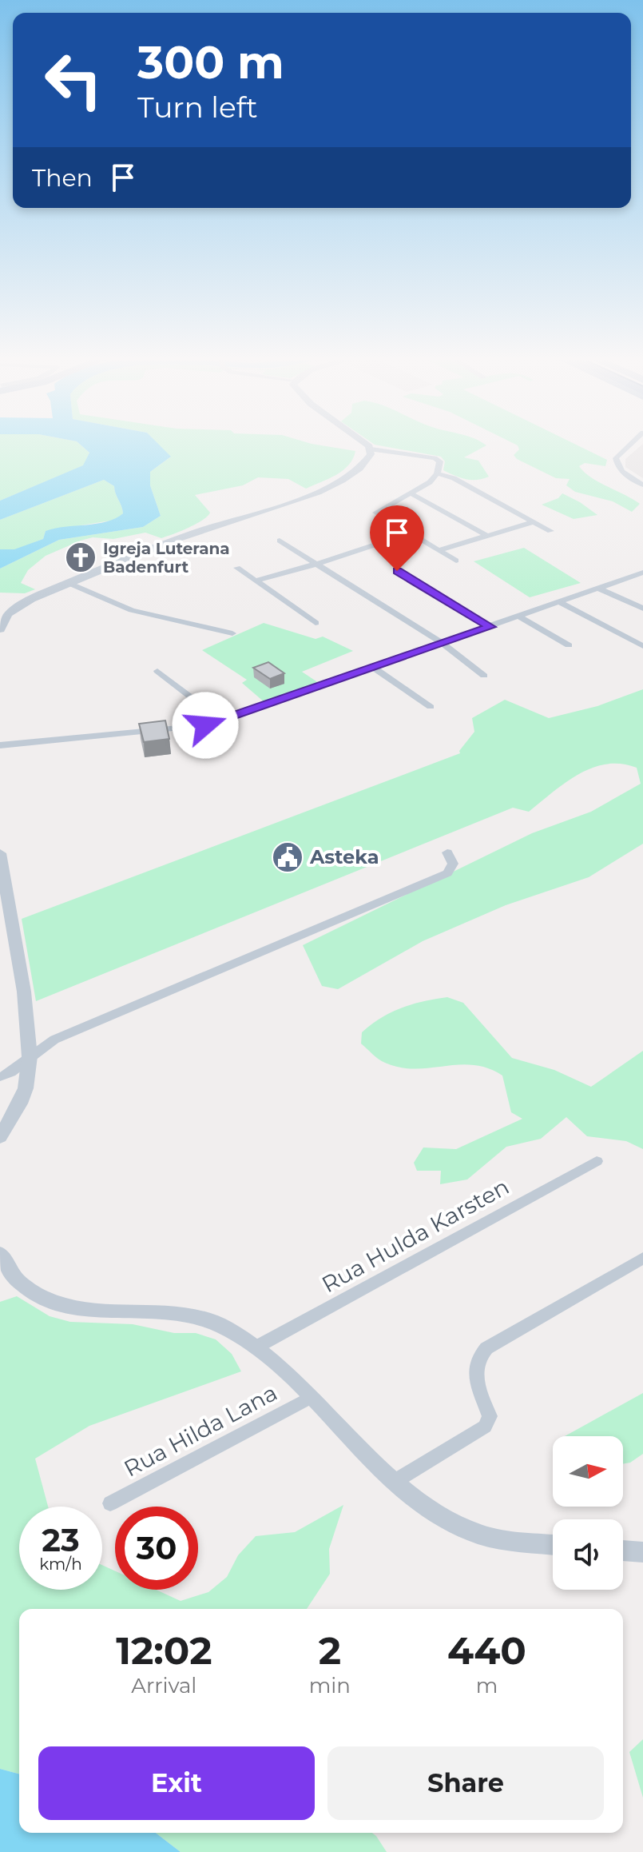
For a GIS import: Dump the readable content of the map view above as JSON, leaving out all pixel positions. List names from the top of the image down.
{
  "streets": {
    "street": ["Rua Hulda Karsten", "Rua Hilda Lana"]
  },
  "places": {
    "church": ["Igreja Luterana Badenfurt"],
    "public building": ["Asteka"]
  },
  "north": "right",
  "page": {
    "turn": ["300 m", "Turn left"],
    "then": "Then",
    "speed": "23 km/h",
    "limit": "30",
    "eta": [
      "12:02",
      "Arrival",
      "2",
      "min",
      "440",
      "m"
    ],
    "buttons": ["Exit", "Share"]
  }
}
